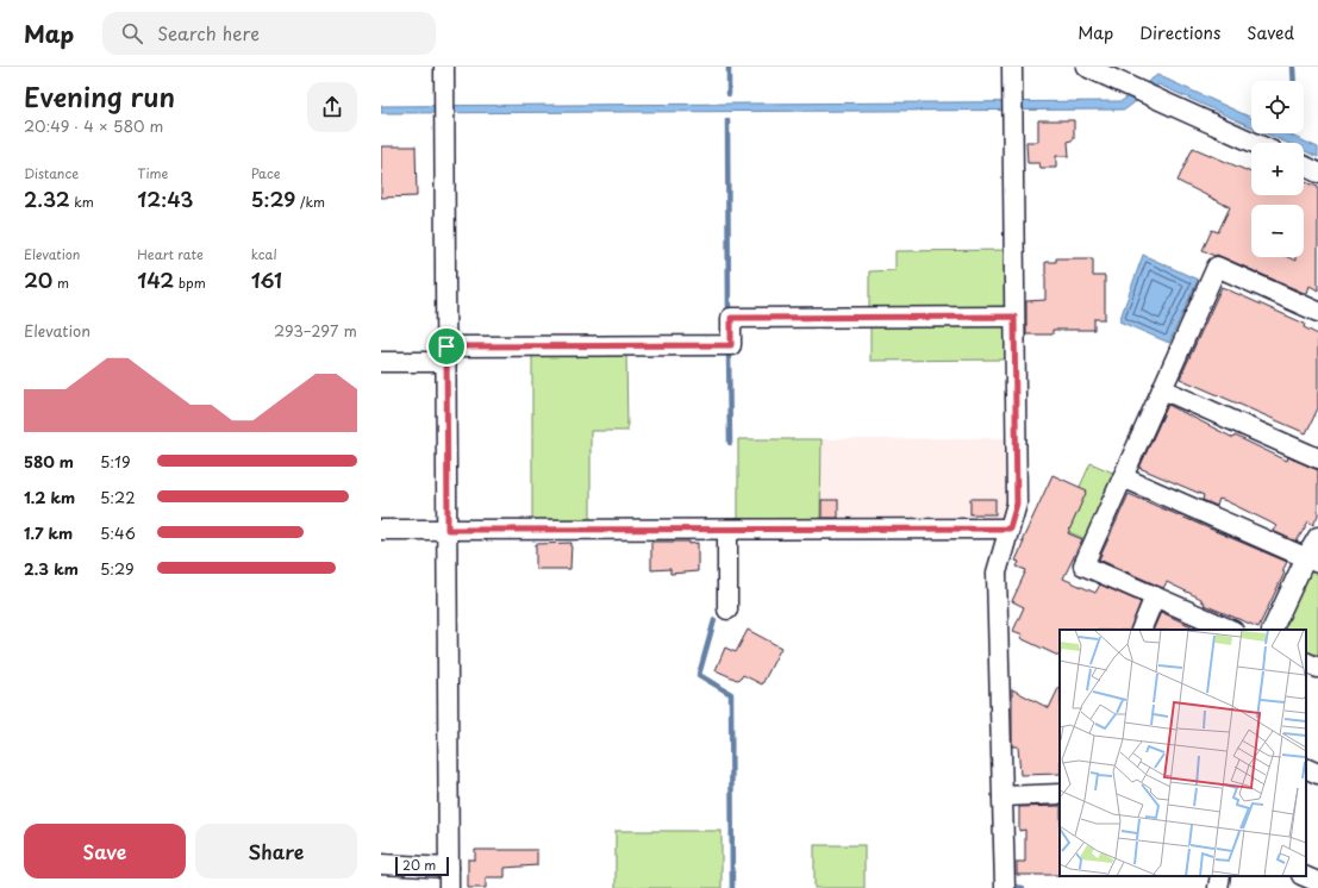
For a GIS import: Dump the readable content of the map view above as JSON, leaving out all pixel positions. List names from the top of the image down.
{
  "scale_bar": "20 m",
  "page": {
    "header": "Map",
    "search": "Search here",
    "nav": ["Map", "Directions", "Saved"],
    "heading": ["Evening run", "20:49 · 4 × 580 m"],
    "map_buttons": ["+", "−"],
    "stats": [
      ["Distance", "2.32 km"],
      ["Time", "12:43"],
      ["Pace", "5:29 /km"],
      ["Elevation", "20 m"],
      ["Heart rate", "142 bpm"],
      ["kcal", "161"]
    ],
    "chart": ["Elevation", "293–297 m"],
    "list": [
      {
        "name": "580 m",
        "note": "5:19"
      },
      {
        "name": "1.2 km",
        "note": "5:22"
      },
      {
        "name": "1.7 km",
        "note": "5:46"
      },
      {
        "name": "2.3 km",
        "note": "5:29"
      }
    ],
    "buttons": ["Save", "Share"],
    "scale": "20 m"
  }
}
